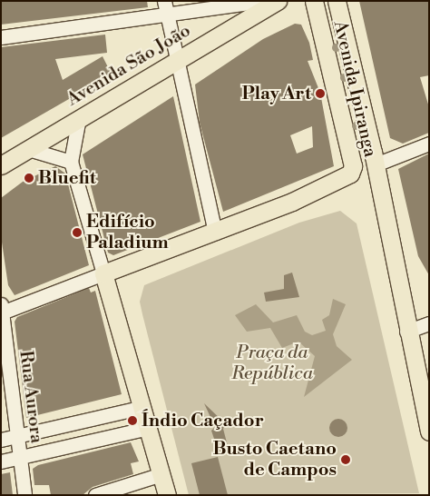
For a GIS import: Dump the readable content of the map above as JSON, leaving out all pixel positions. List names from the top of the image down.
{
  "streets": {
    "main road": ["Avenida São João", "Avenida Ipiranga"],
    "street": ["Rua Aurora"]
  },
  "parks": ["Praça da República"],
  "places": [
    "Play Art",
    "Bluefit",
    "Edifício Paladium",
    "Índio Caçador",
    "Busto Caetano de Campos"
  ]
}
